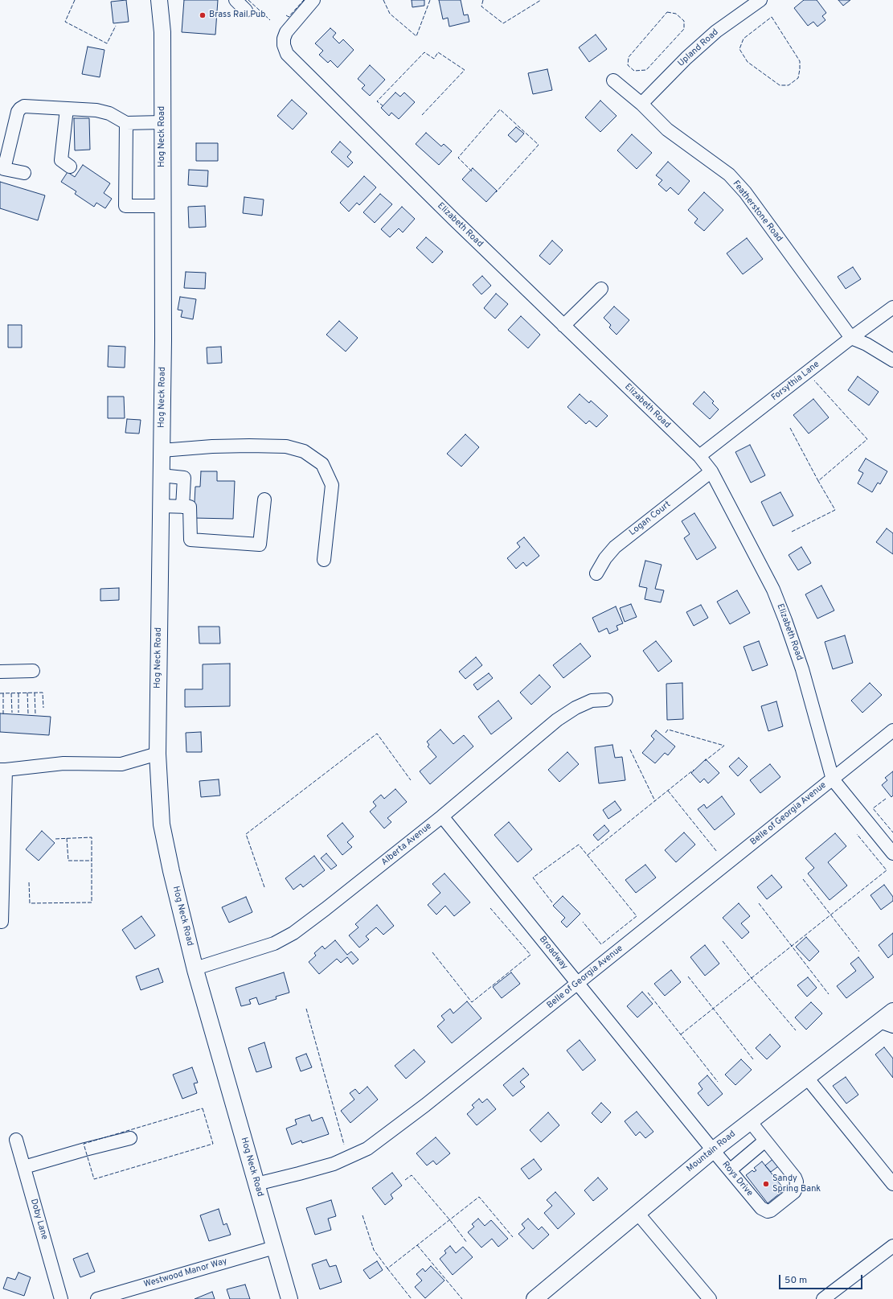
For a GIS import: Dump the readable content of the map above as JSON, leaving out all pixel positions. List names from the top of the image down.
{
  "streets": {
    "main road": ["Hog Neck Road", "Mountain Road"],
    "street": [
      "Upland Road",
      "Featherstone Road",
      "Elizabeth Road",
      "Forsythia Lane",
      "Logan Court",
      "Belle of Georgia Avenue",
      "Alberta Avenue",
      "Broadway",
      "Roys Drive",
      "Doby Lane",
      "Westwood Manor Way"
    ]
  },
  "crossings": [
    ["Upland Road", "Featherstone Road"],
    ["Hog Neck Road", "Belle of Georgia Avenue"],
    ["Hog Neck Road", "Alberta Avenue"],
    ["Hog Neck Road", "Westwood Manor Way"],
    ["Featherstone Road", "Forsythia Lane"],
    ["Elizabeth Road", "Forsythia Lane"],
    ["Elizabeth Road", "Logan Court"],
    ["Elizabeth Road", "Belle of Georgia Avenue"],
    ["Belle of Georgia Avenue", "Broadway"],
    ["Alberta Avenue", "Broadway"],
    ["Broadway", "Mountain Road"],
    ["Broadway", "Roys Drive"],
    ["Mountain Road", "Roys Drive"]
  ],
  "places": ["Brass Rail Pub", "Sandy Spring Bank"],
  "scale_bar": "50 m"
}
